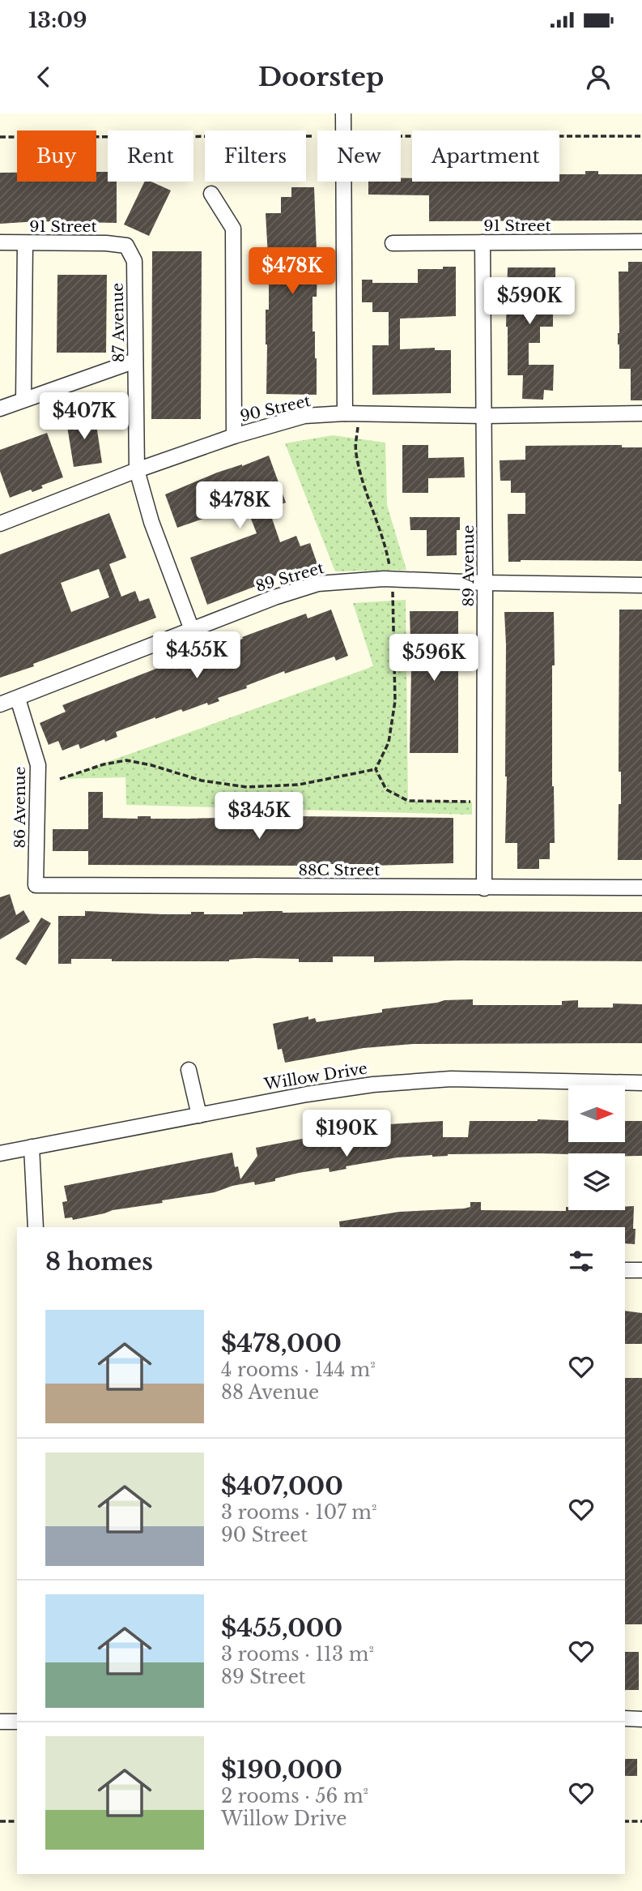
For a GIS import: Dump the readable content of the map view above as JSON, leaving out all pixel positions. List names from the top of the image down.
{
  "streets": {
    "street": [
      "91 Street",
      "87 Avenue",
      "90 Street",
      "89 Avenue",
      "89 Street",
      "86 Avenue",
      "88C Street",
      "Willow Drive"
    ]
  },
  "crossings": [
    ["91 Street", "87 Avenue"],
    ["91 Street", "89 Avenue"],
    ["87 Avenue", "90 Street"],
    ["87 Avenue", "89 Street"],
    ["90 Street", "89 Avenue"],
    ["89 Avenue", "89 Street"],
    ["89 Avenue", "88C Street"],
    ["89 Street", "86 Avenue"],
    ["86 Avenue", "88C Street"]
  ],
  "north": "right",
  "page": {
    "status": "13:09",
    "header": "Doorstep",
    "chip": [
      "Buy",
      "Rent",
      "Filters",
      "New",
      "Apartment"
    ],
    "price": [
      "$478K",
      "$590K",
      "$407K",
      "$478K",
      "$455K",
      "$596K",
      "$345K",
      "$190K"
    ],
    "heading": "8 homes",
    "list": [
      {
        "name": "$478,000",
        "note": "4 rooms · 144 m² · 88 Avenue"
      },
      {
        "name": "$407,000",
        "note": "3 rooms · 107 m² · 90 Street"
      },
      {
        "name": "$455,000",
        "note": "3 rooms · 113 m² · 89 Street"
      },
      {
        "name": "$190,000",
        "note": "2 rooms · 56 m² · Willow Drive"
      }
    ]
  }
}
